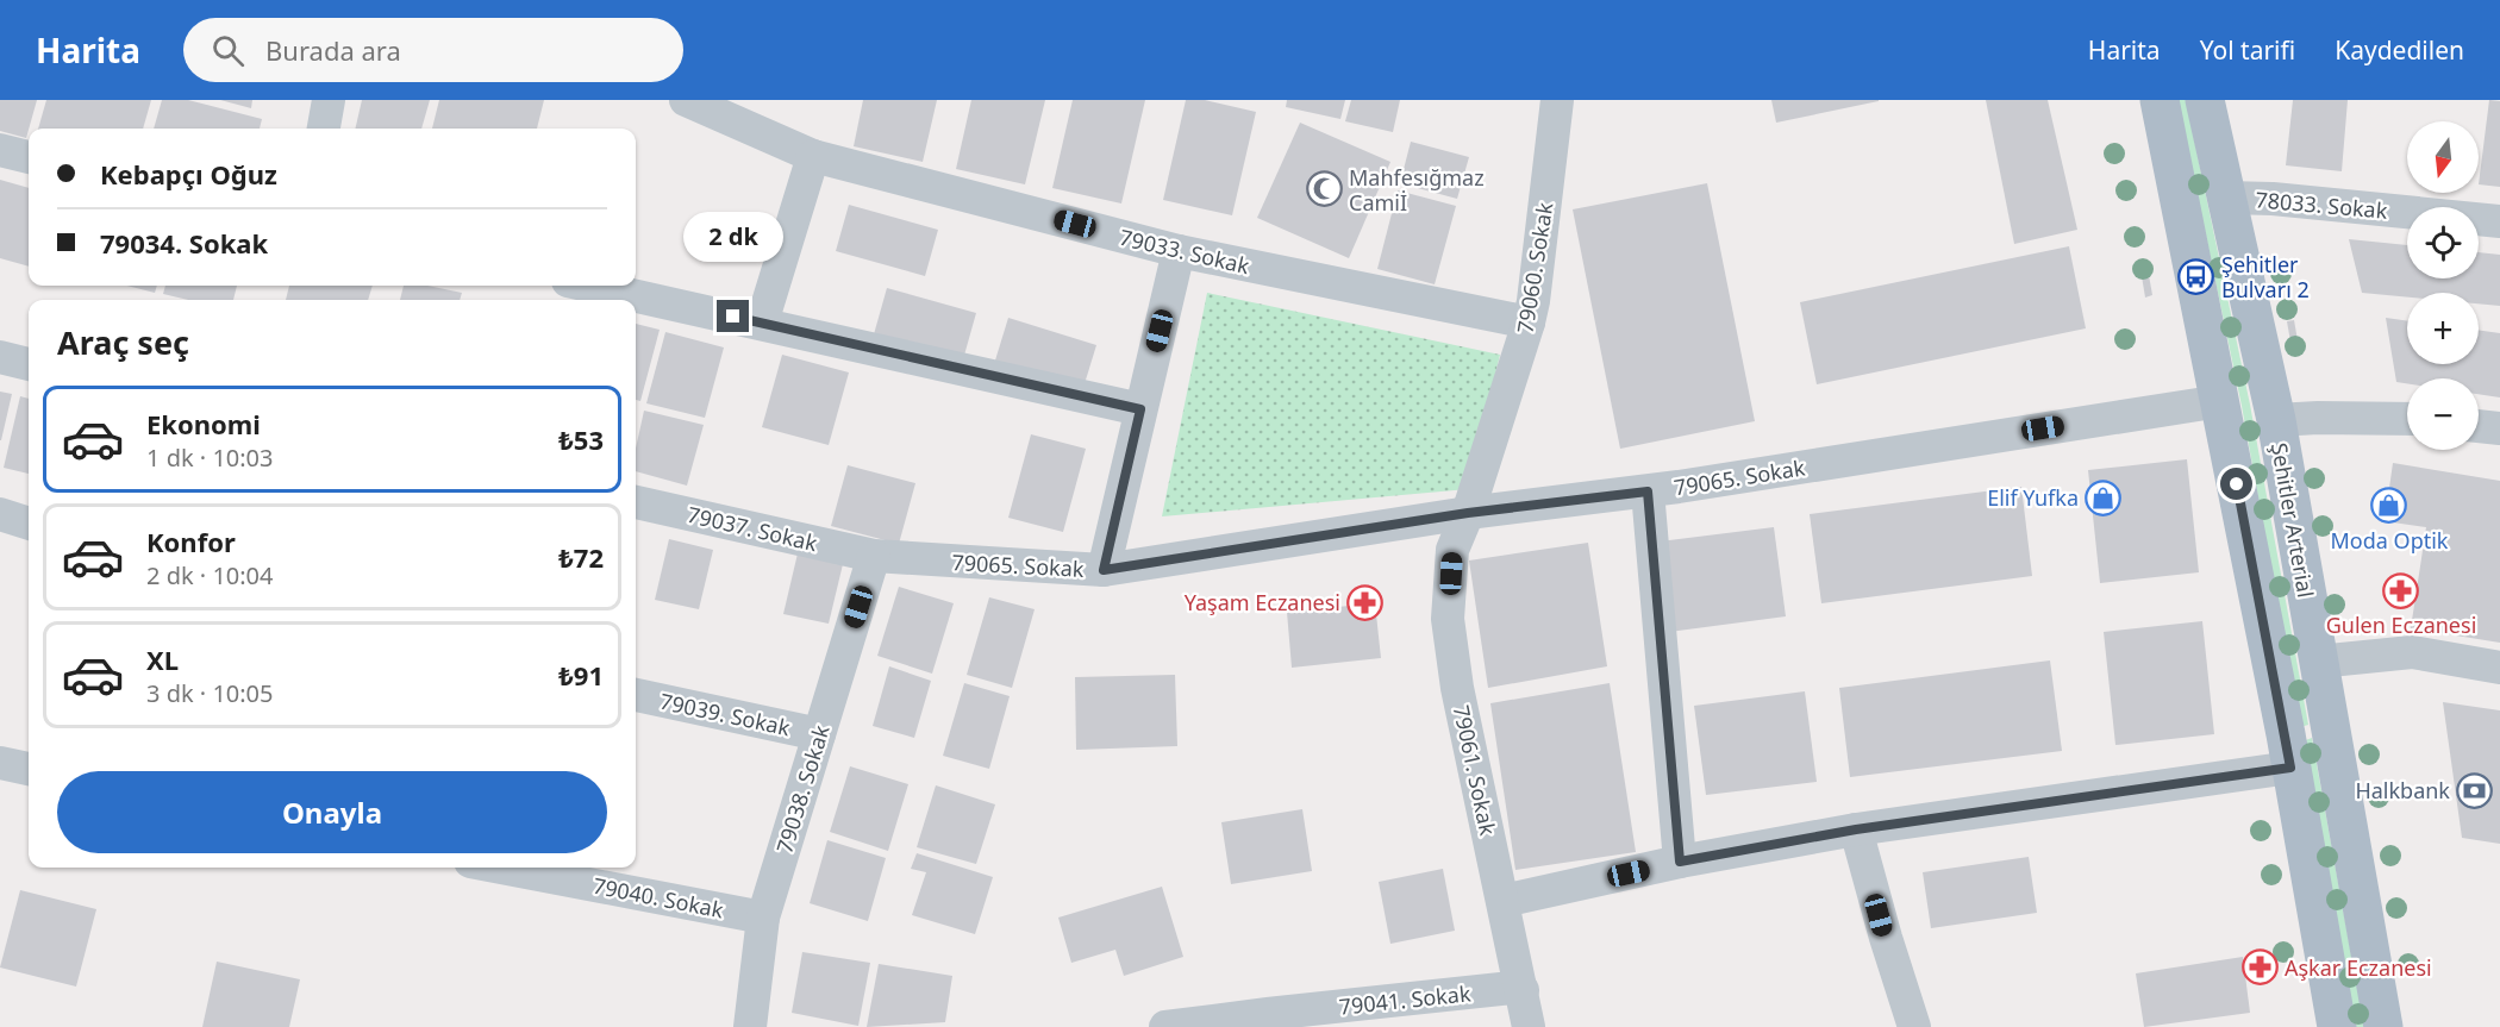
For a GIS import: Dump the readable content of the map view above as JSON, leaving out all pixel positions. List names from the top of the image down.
{
  "streets": {
    "main road": ["Şehitler Arterial"],
    "street": [
      "78033. Sokak",
      "79033. Sokak",
      "79060. Sokak",
      "79065. Sokak",
      "79037. Sokak",
      "79039. Sokak",
      "79061. Sokak",
      "79038. Sokak",
      "79040. Sokak",
      "79041. Sokak"
    ]
  },
  "crossings": [
    ["78033. Sokak", "Şehitler Arterial"],
    ["79033. Sokak", "79060. Sokak"],
    ["79060. Sokak", "79065. Sokak"],
    ["79060. Sokak", "79061. Sokak"],
    ["79065. Sokak", "79037. Sokak"],
    ["79065. Sokak", "79061. Sokak"],
    ["79065. Sokak", "79038. Sokak"],
    ["79037. Sokak", "79038. Sokak"],
    ["79039. Sokak", "79038. Sokak"],
    ["79061. Sokak", "79041. Sokak"],
    ["79038. Sokak", "79040. Sokak"]
  ],
  "places": {
    "mosque": ["Mahfesığmaz Camiİ"],
    "bus stop": ["Şehitler Bulvarı 2"],
    "shop": ["Elif Yufka", "Moda Optik"],
    "pharmacy": ["Gulen Eczanesi", "Yaşam Eczanesi", "Aşkar Eczanesi"],
    "bank": ["Halkbank"]
  },
  "north": "bottom",
  "page": {
    "header": "Harita",
    "search": "Burada ara",
    "nav": ["Harita", "Yol tarifi", "Kaydedilen"],
    "map_buttons": ["+", "−"],
    "banner": ["Kebapçı Oğuz", "79034. Sokak"],
    "bubble": "2 dk",
    "heading": "Araç seç",
    "list": [
      {
        "name": "Ekonomi",
        "note": "1 dk · 10:03",
        "value": "₺53"
      },
      {
        "name": "Konfor",
        "note": "2 dk · 10:04",
        "value": "₺72"
      },
      {
        "name": "XL",
        "note": "3 dk · 10:05",
        "value": "₺91"
      }
    ],
    "buttons": "Onayla"
  }
}
